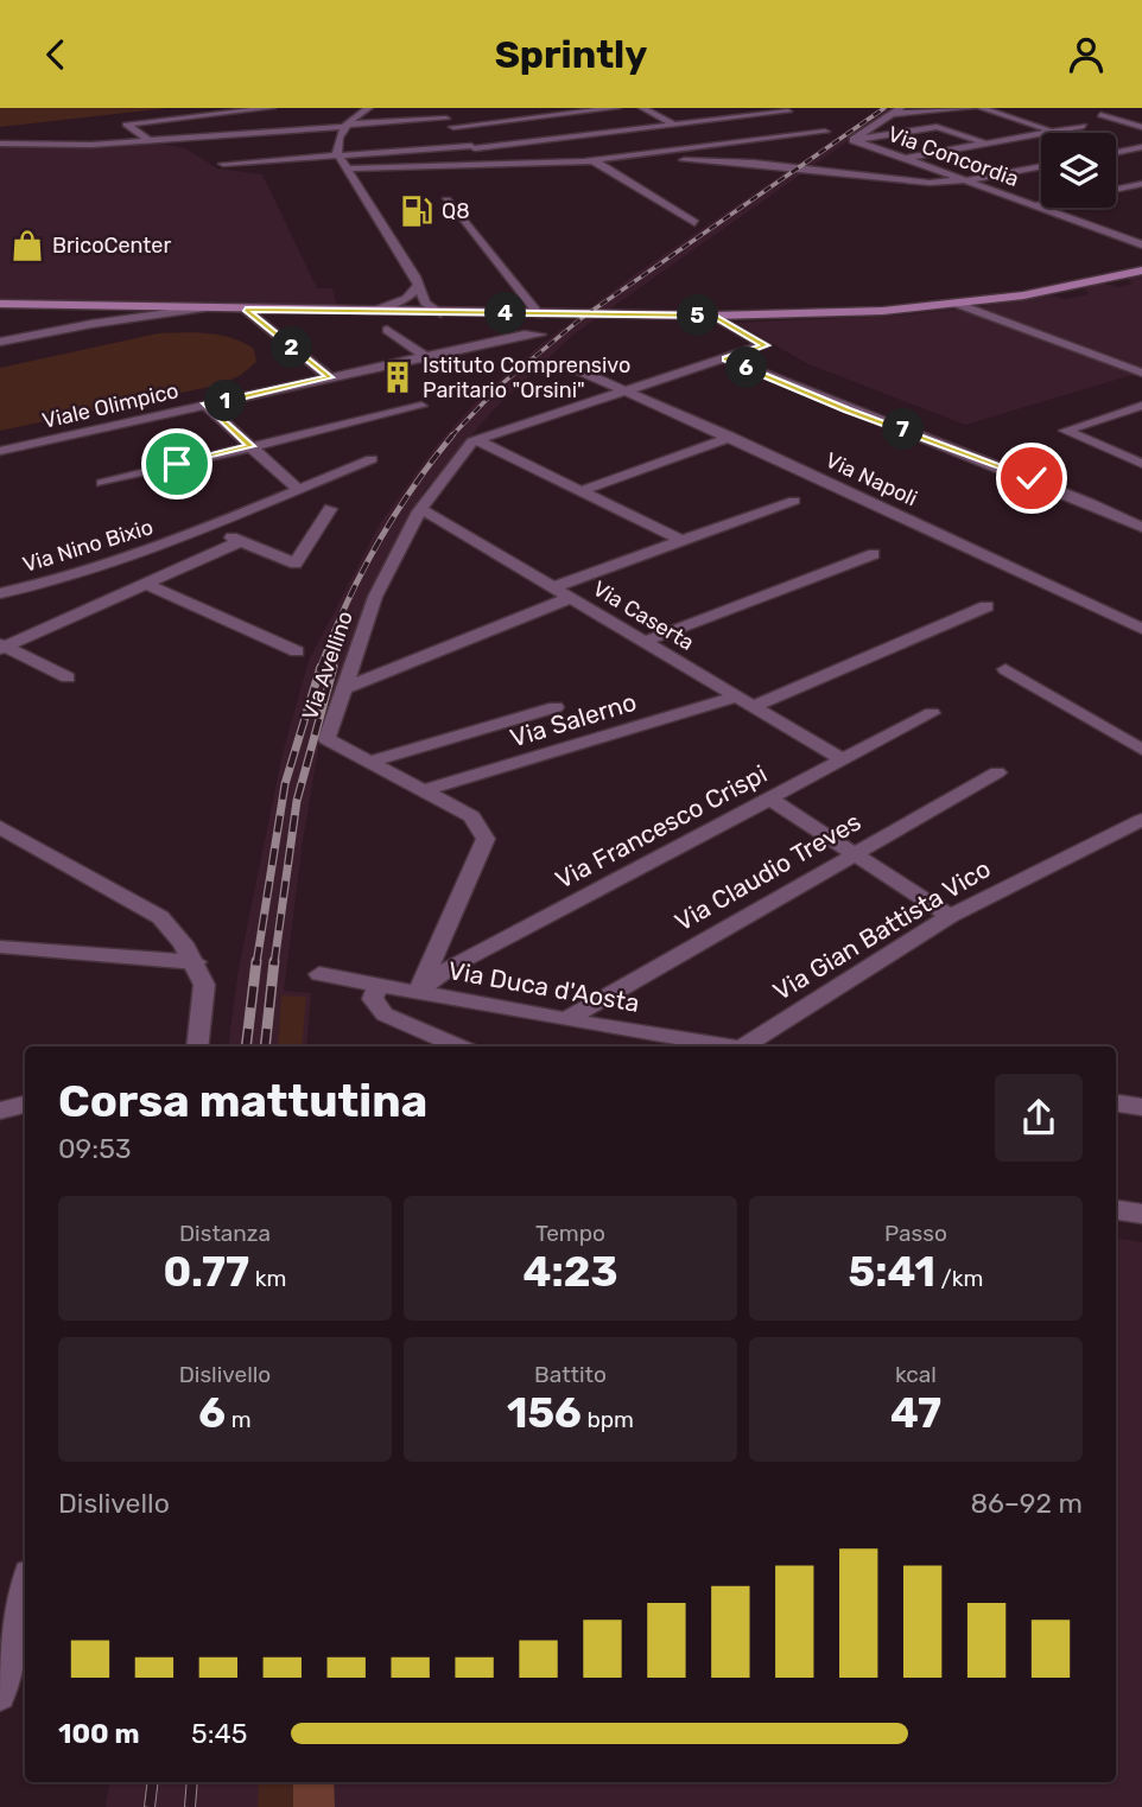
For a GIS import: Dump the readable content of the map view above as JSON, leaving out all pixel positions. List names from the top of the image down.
{
  "streets": {
    "street": [
      "Via Concordia",
      "Viale Olimpico",
      "Via Napoli",
      "Via Nino Bixio",
      "Via Caserta",
      "Via Avellino",
      "Via Salerno",
      "Via Francesco Crispi",
      "Via Claudio Treves",
      "Via Gian Battista Vico",
      "Via Duca d'Aosta"
    ]
  },
  "crossings": [
    ["Via Napoli", "Via Avellino"],
    ["Via Caserta", "Via Avellino"],
    ["Via Caserta", "Via Salerno"],
    ["Via Caserta", "Via Francesco Crispi"],
    ["Via Avellino", "Via Salerno"],
    ["Via Avellino", "Via Francesco Crispi"],
    ["Via Avellino", "Via Duca d'Aosta"],
    ["Via Francesco Crispi", "Via Duca d'Aosta"],
    ["Via Claudio Treves", "Via Duca d'Aosta"]
  ],
  "places": {
    "fuel station": ["Q8"],
    "shop": ["BricoCenter"],
    "building": ["Istituto Comprensivo Paritario \"Orsini\""]
  },
  "page": {
    "header": "Sprintly",
    "pins": [
      "4",
      "5",
      "2",
      "6",
      "1",
      "7"
    ],
    "heading": ["Corsa mattutina", "09:53"],
    "stats": [
      ["Distanza", "0.77 km"],
      ["Tempo", "4:23"],
      ["Passo", "5:41 /km"],
      ["Dislivello", "6 m"],
      ["Battito", "156 bpm"],
      ["kcal", "47"]
    ],
    "chart": ["Dislivello", "86–92 m"],
    "list": [
      {
        "name": "100 m",
        "note": "5:45"
      }
    ]
  }
}
